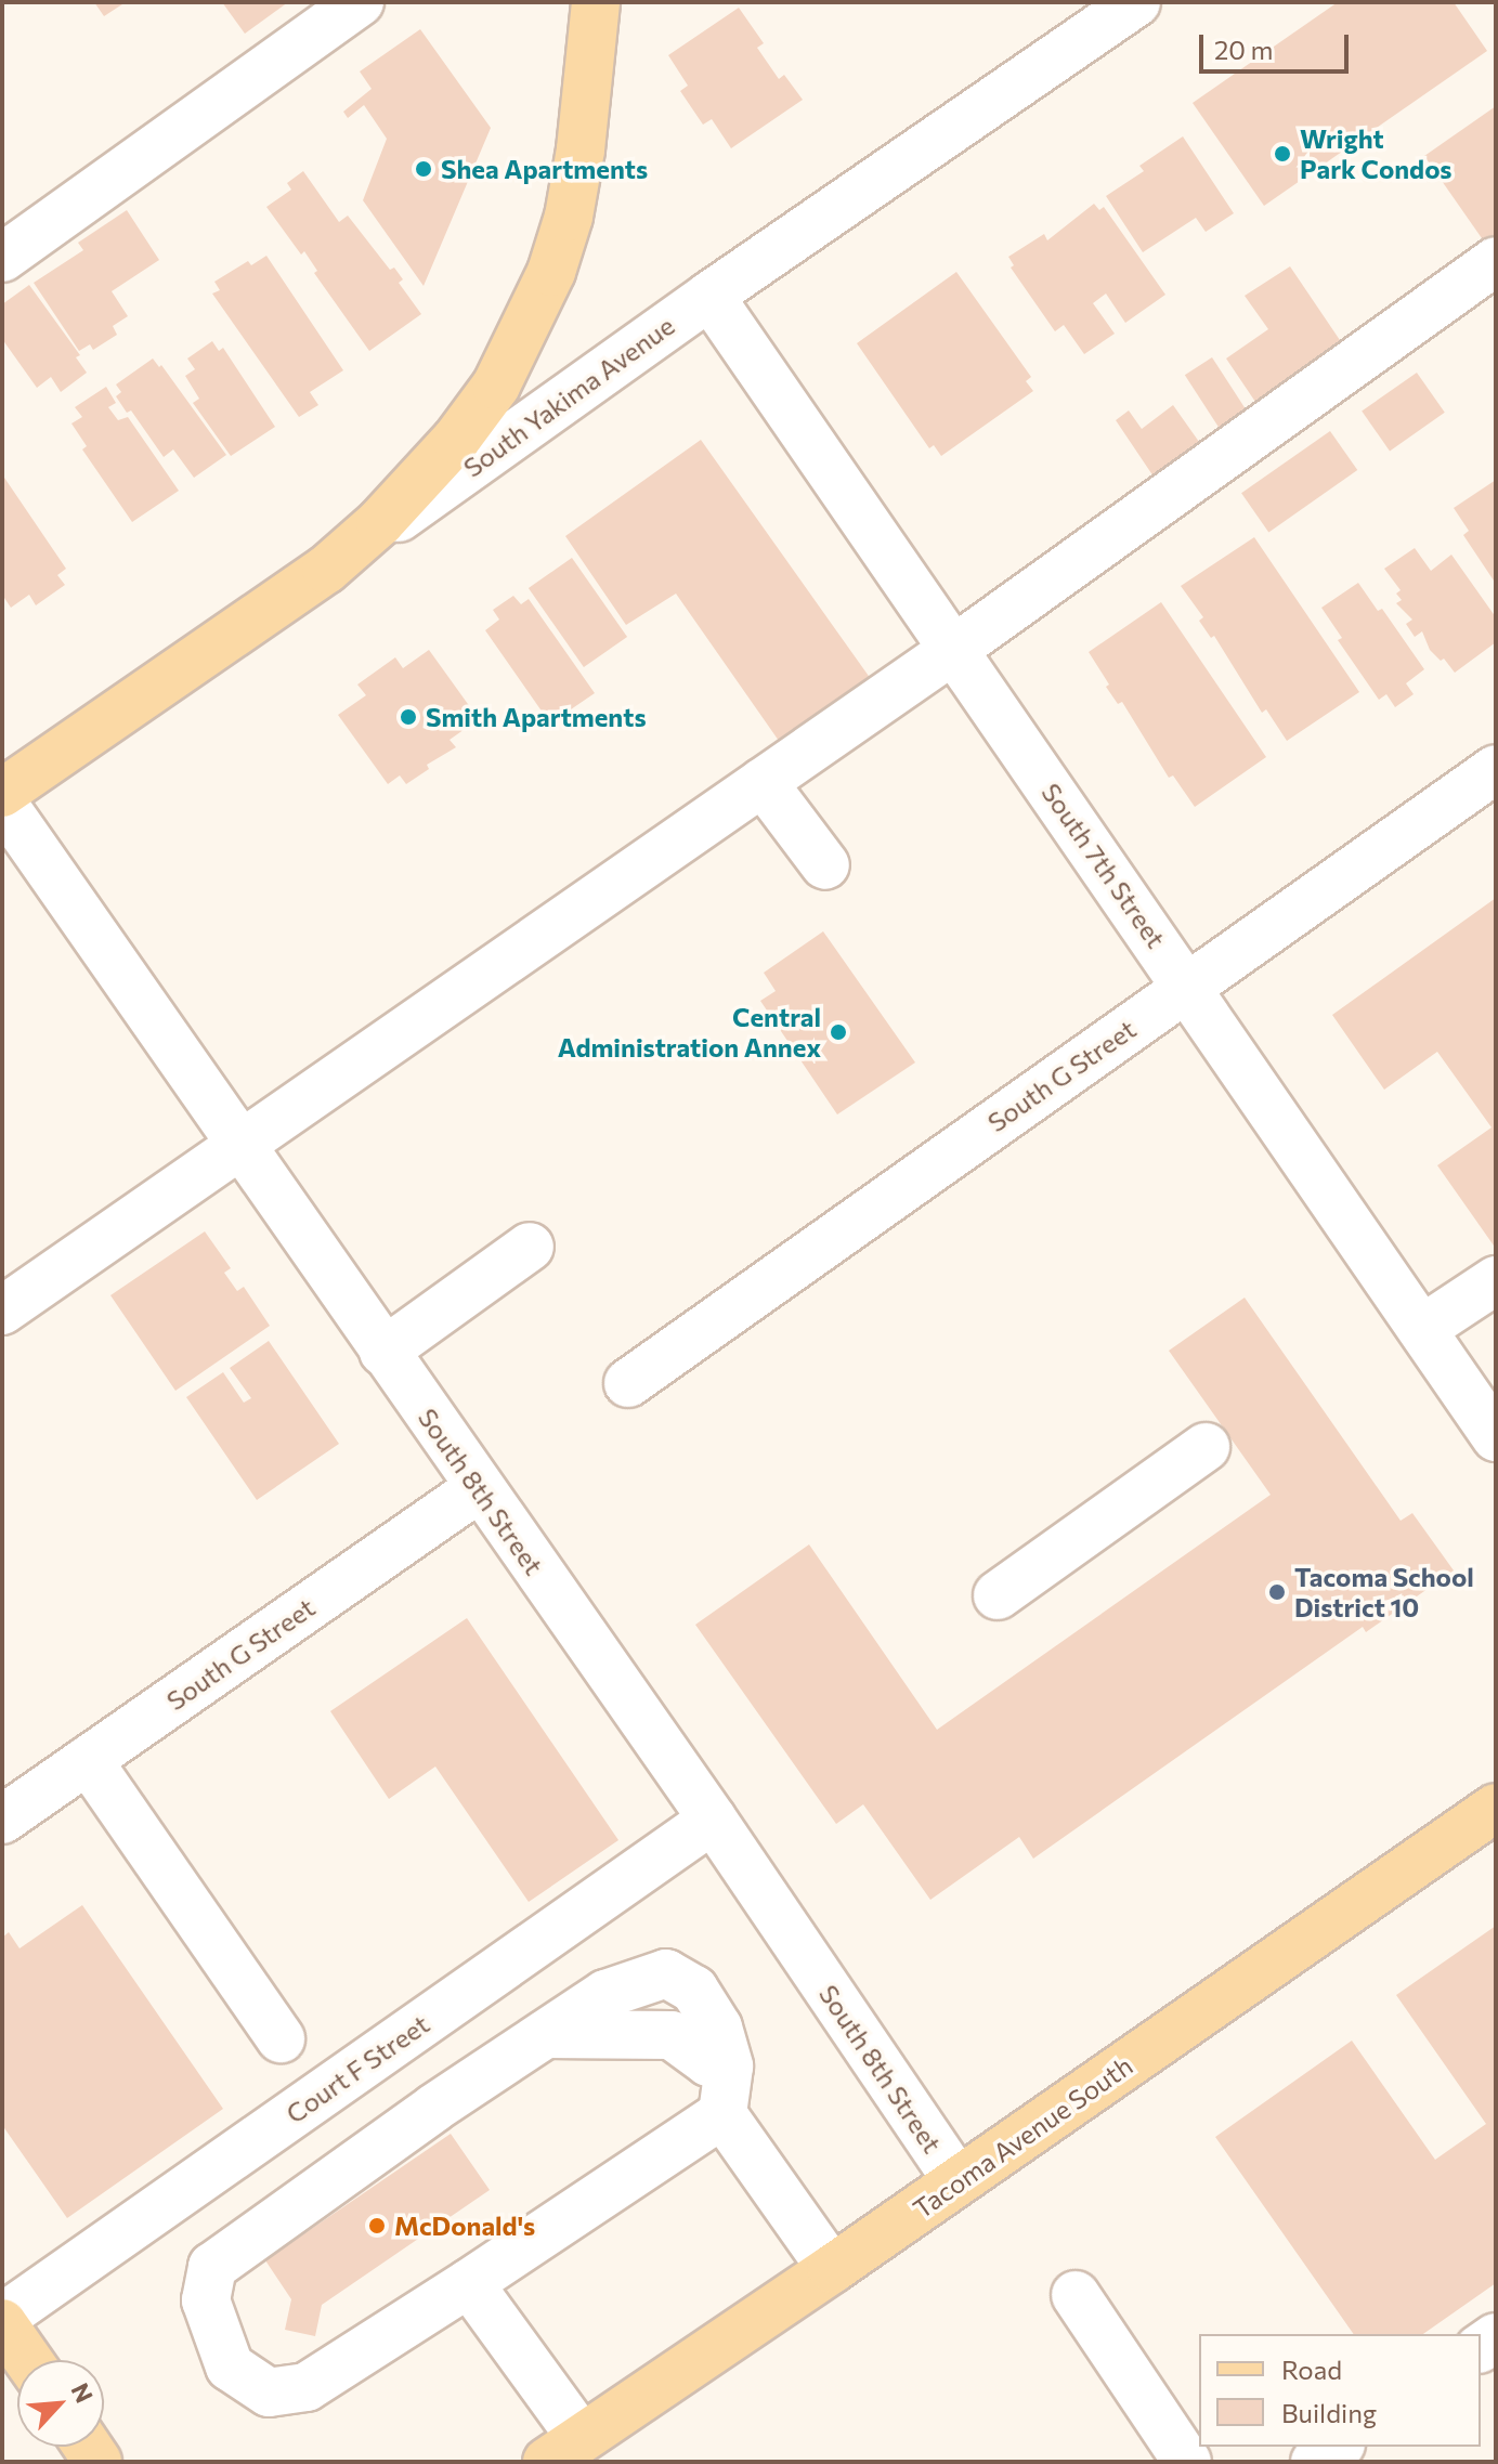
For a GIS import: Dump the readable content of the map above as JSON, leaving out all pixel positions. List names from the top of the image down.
{
  "streets": {
    "main road": ["South Yakima Avenue", "Tacoma Avenue South"],
    "street": [
      "South 7th Street",
      "South G Street",
      "South 8th Street",
      "Court F Street"
    ]
  },
  "crossings": [
    ["South Yakima Avenue", "South 7th Street"],
    ["South 7th Street", "South G Street"],
    ["South G Street", "South 8th Street"],
    ["South 8th Street", "Court F Street"],
    ["South 8th Street", "Tacoma Avenue South"]
  ],
  "places": [
    "Wright Park Condos",
    "Shea Apartments",
    "Smith Apartments",
    "Central Administration Annex",
    "Tacoma School District 10",
    "McDonald's"
  ],
  "legend": ["Road", "Building"],
  "scale_bar": "20 m",
  "north": "top right"
}
